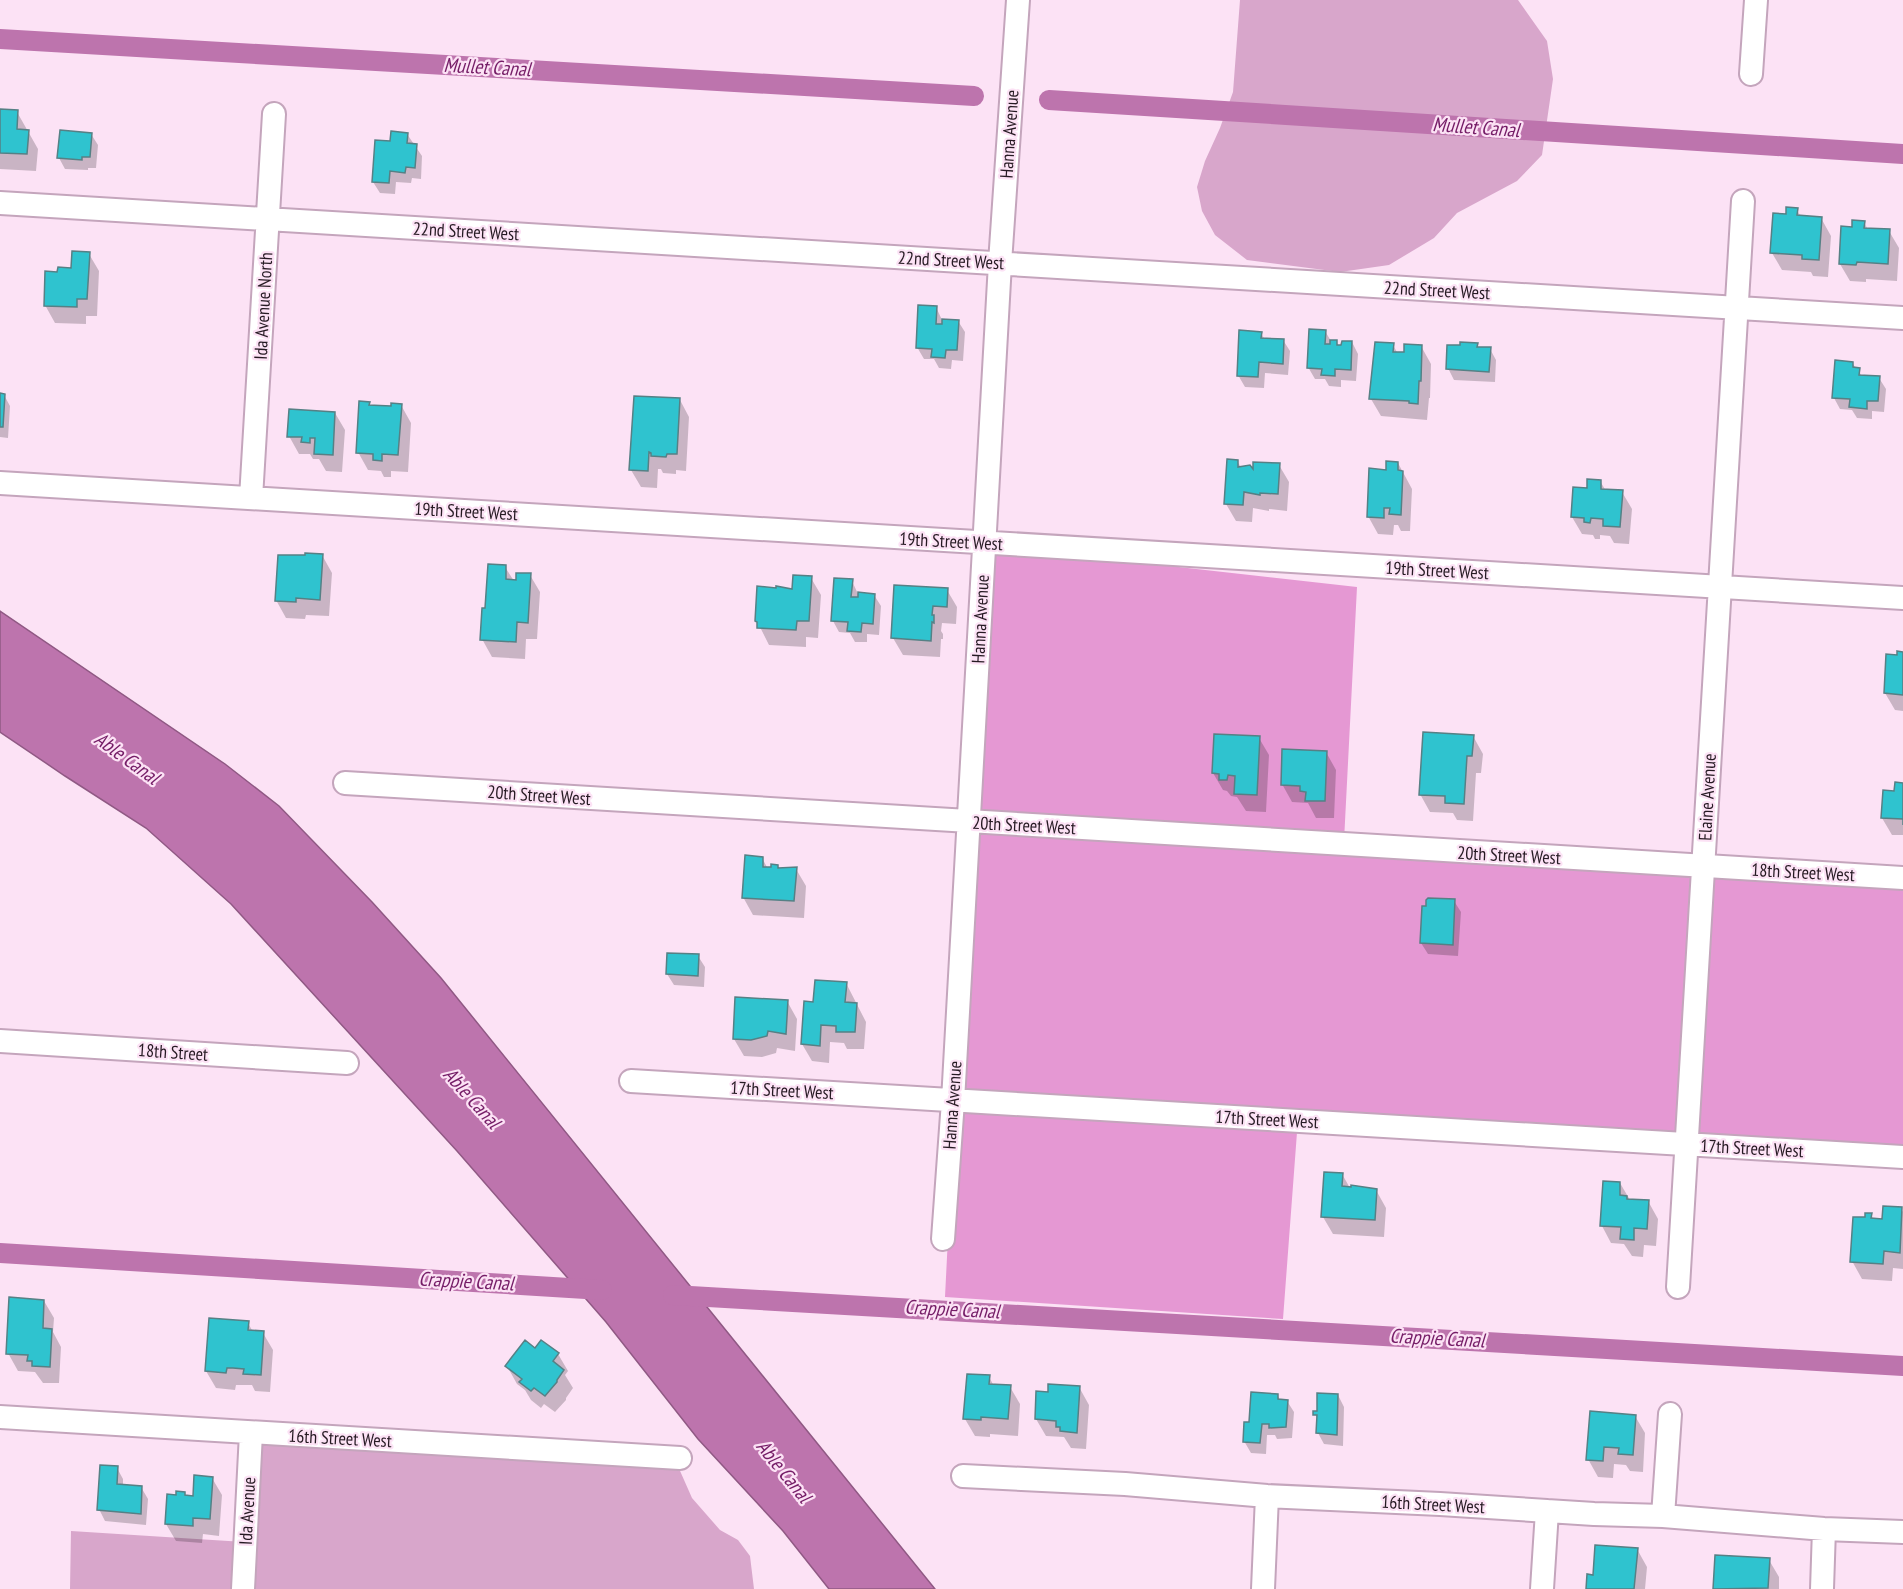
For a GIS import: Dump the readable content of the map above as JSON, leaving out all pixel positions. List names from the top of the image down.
{
  "streets": {
    "street": [
      "Hanna Avenue",
      "22nd Street West",
      "Ida Avenue North",
      "19th Street West",
      "20th Street West",
      "Elaine Avenue",
      "18th Street West",
      "18th Street",
      "17th Street West",
      "16th Street West",
      "Ida Avenue"
    ]
  },
  "crossings": [
    ["Hanna Avenue", "22nd Street West"],
    ["Hanna Avenue", "19th Street West"],
    ["Hanna Avenue", "20th Street West"],
    ["Hanna Avenue", "17th Street West"],
    ["22nd Street West", "Ida Avenue North"],
    ["22nd Street West", "Elaine Avenue"],
    ["Ida Avenue North", "19th Street West"],
    ["19th Street West", "Elaine Avenue"],
    ["20th Street West", "Elaine Avenue"],
    ["20th Street West", "18th Street West"],
    ["Elaine Avenue", "18th Street West"],
    ["Elaine Avenue", "17th Street West"],
    ["16th Street West", "Ida Avenue"]
  ],
  "water": ["Mullet Canal", "Able Canal", "Crappie Canal"]
}
